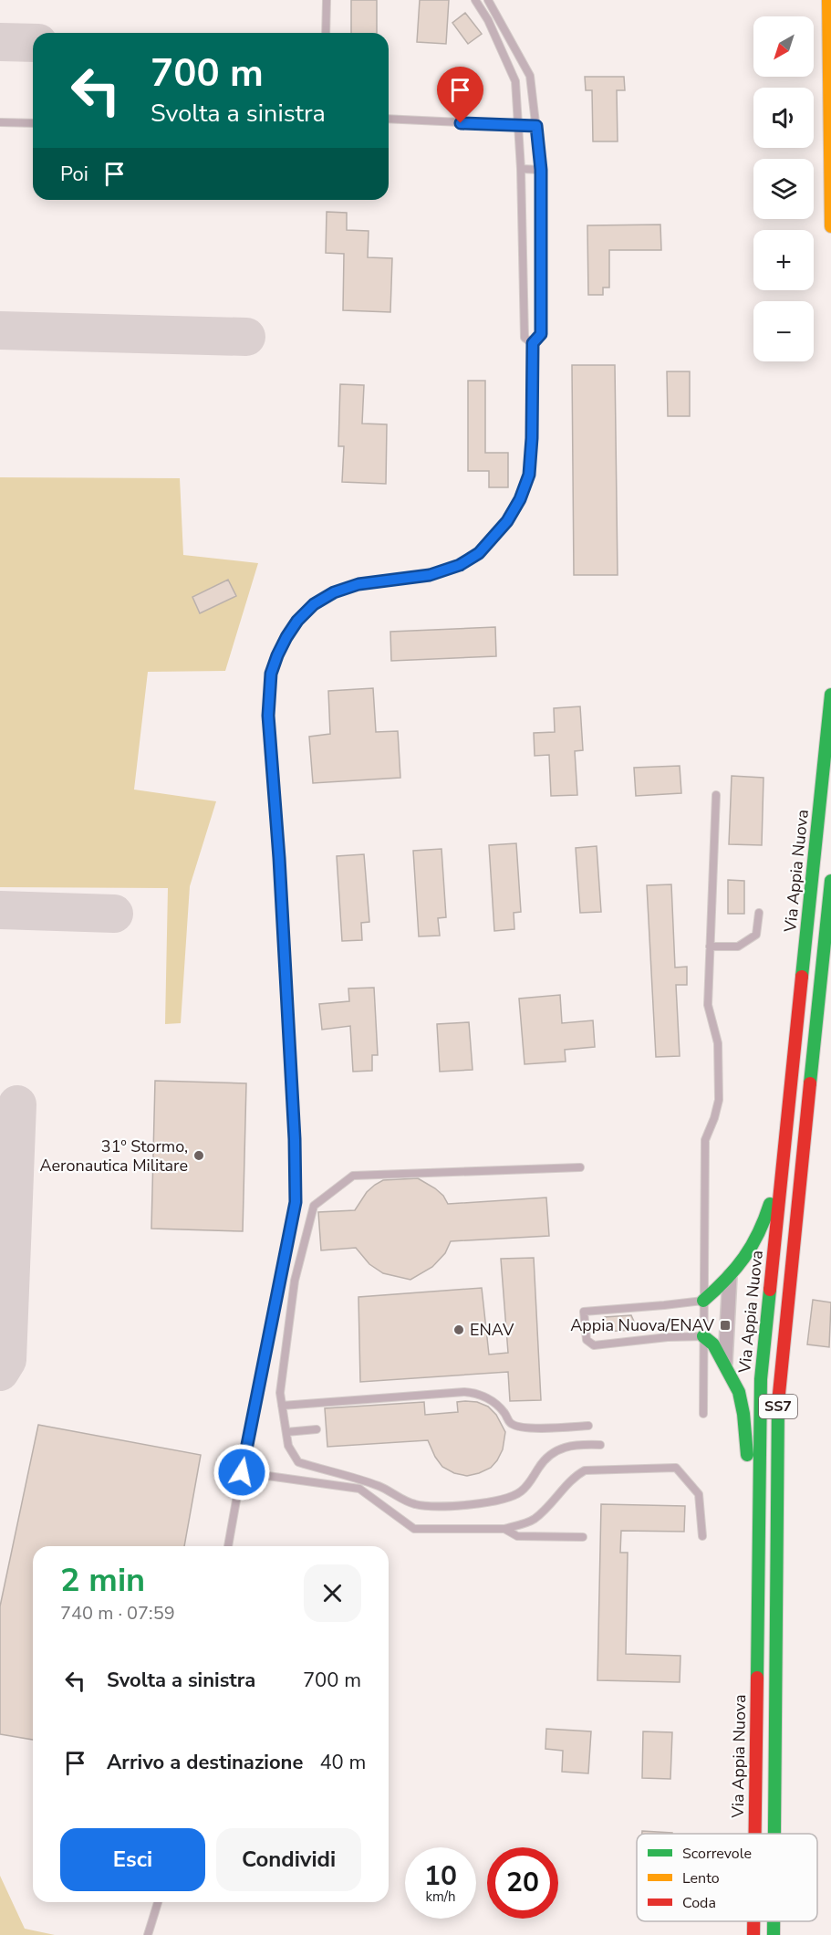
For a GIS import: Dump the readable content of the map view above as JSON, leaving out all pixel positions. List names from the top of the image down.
{
  "streets": {
    "main road": ["Via Appia Nuova", "SS7"]
  },
  "places": {
    "other": ["31º Stormo, Aeronautica Militare", "ENAV"],
    "transit": ["Appia Nuova/ENAV"]
  },
  "legend": ["Scorrevole", "Lento", "Coda"],
  "north": "bottom left",
  "page": {
    "map_buttons": ["+", "−"],
    "turn": ["700 m", "Svolta a sinistra"],
    "then": "Poi",
    "heading": ["2 min", "740 m · 07:59"],
    "list": [
      {
        "name": "Svolta a sinistra",
        "value": "700 m"
      },
      {
        "name": "Arrivo a destinazione",
        "value": "40 m"
      }
    ],
    "buttons": ["Esci", "Condividi"],
    "speed": "10 km/h",
    "limit": "20"
  }
}
